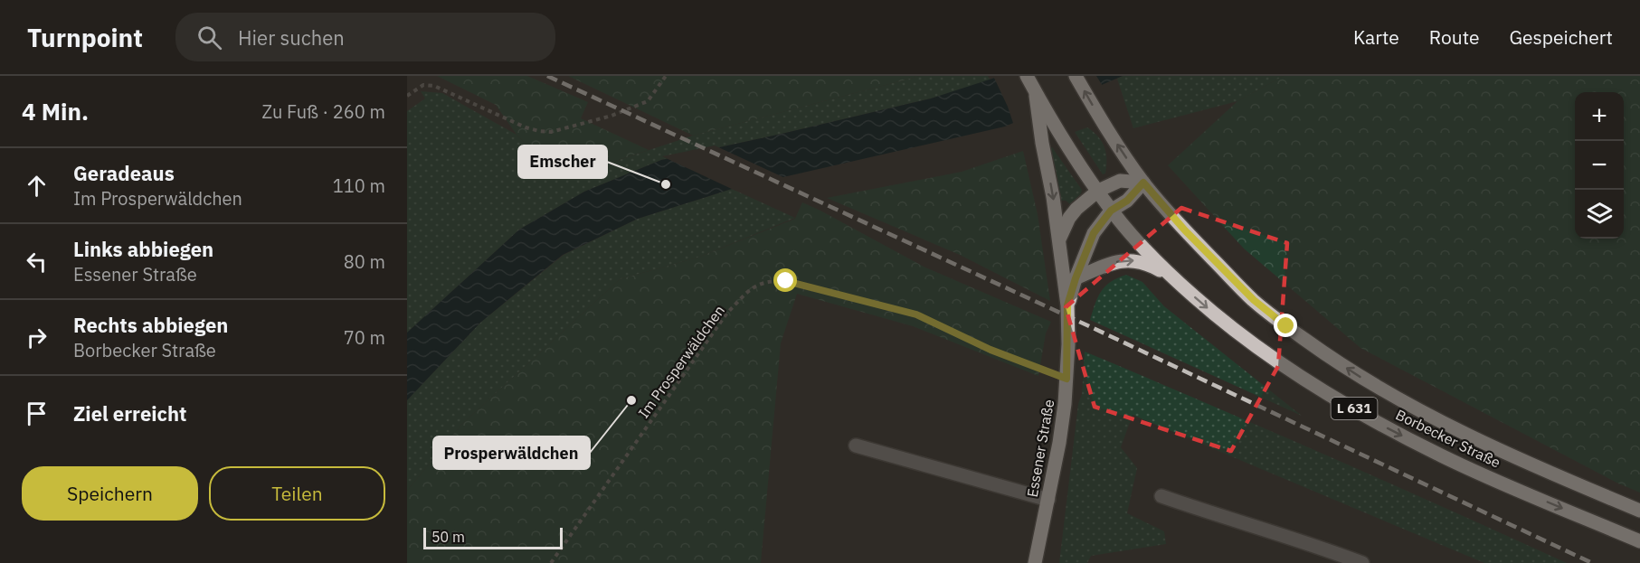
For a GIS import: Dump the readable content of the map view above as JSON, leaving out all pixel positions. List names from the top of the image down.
{
  "streets": {
    "main road": ["L 631", "Borbecker Straße", "Essener Straße"],
    "path": ["Im Prosperwäldchen"]
  },
  "crossings": [
    ["Im Prosperwäldchen", "Essener Straße"],
    ["L 631", "Borbecker Straße"],
    ["L 631", "Essener Straße"],
    ["Borbecker Straße", "Essener Straße"]
  ],
  "places": ["Emscher", "Prosperwäldchen"],
  "scale_bar": "50 m",
  "page": {
    "header": "Turnpoint",
    "search": "Hier suchen",
    "nav": ["Karte", "Route", "Gespeichert"],
    "heading": ["4 Min.", "Zu Fuß · 260 m"],
    "map_buttons": ["+", "−"],
    "list": [
      ["Geradeaus", "Im Prosperwäldchen", "110 m"],
      ["Links abbiegen", "Essener Straße", "80 m"],
      ["Rechts abbiegen", "Borbecker Straße", "70 m"],
      "Ziel erreicht"
    ],
    "buttons": ["Speichern", "Teilen"],
    "scale": "50 m"
  }
}
